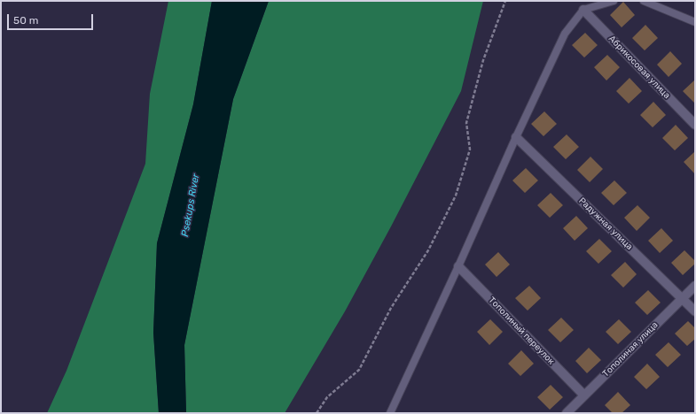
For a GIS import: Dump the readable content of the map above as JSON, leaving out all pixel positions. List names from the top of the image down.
{
  "streets": {
    "street": [
      "Абрикосовая улица",
      "Радужная улица",
      "Тополиный переулок",
      "Тополиная улица"
    ]
  },
  "crossings": [
    ["Радужная улица", "Тополиная улица"],
    ["Тополиный переулок", "Тополиная улица"]
  ],
  "water": ["Psekups River"],
  "scale_bar": "50 m"
}
